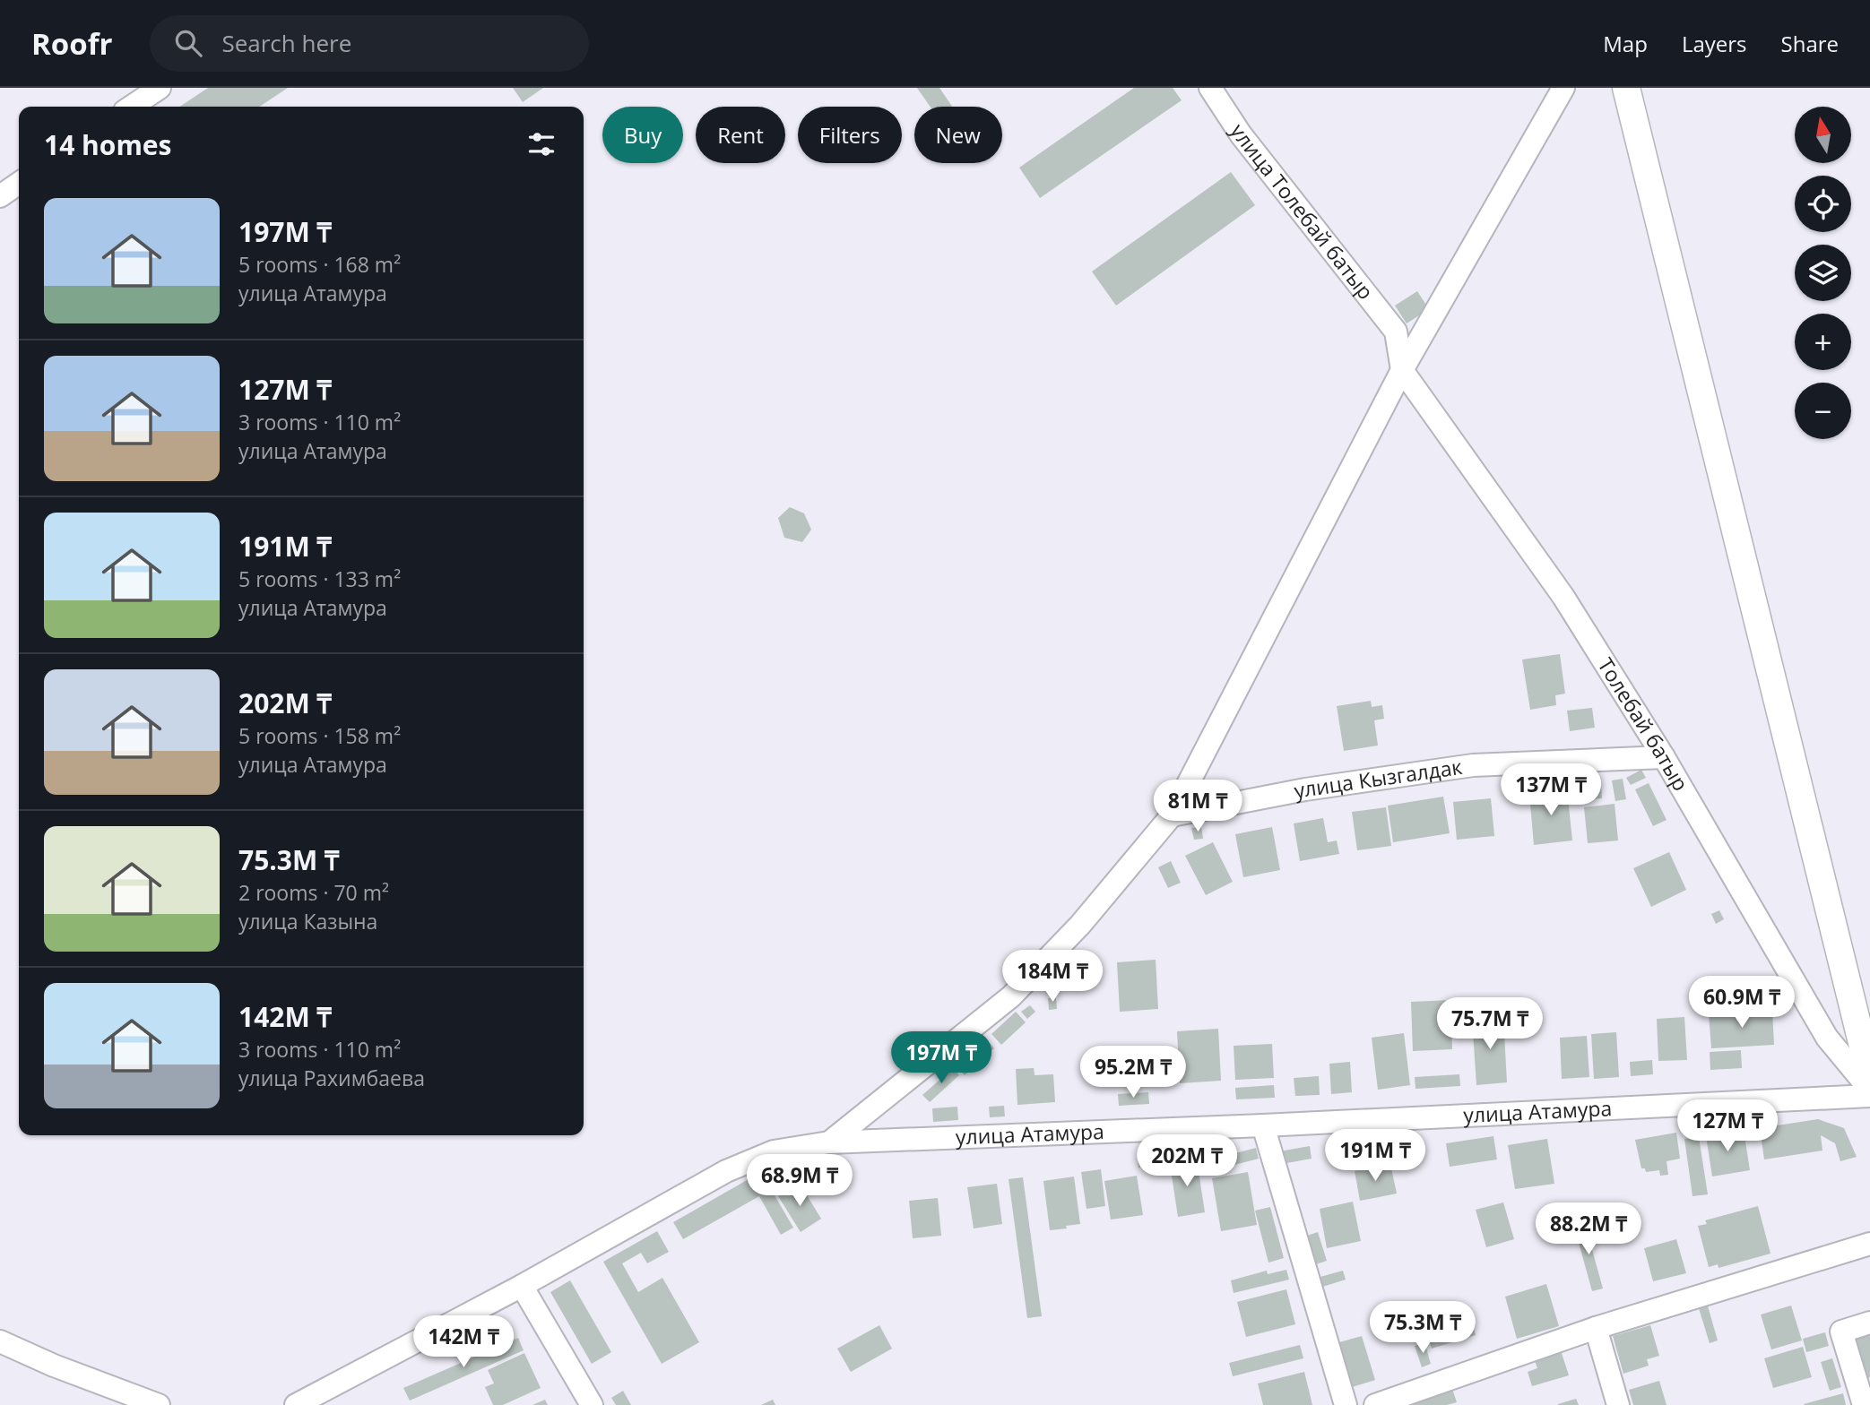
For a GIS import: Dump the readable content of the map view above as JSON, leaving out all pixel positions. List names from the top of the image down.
{
  "streets": {
    "street": [
      "улица Толебай батыр",
      "Толебай батыр",
      "улица Кызгалдак",
      "улица Атамура"
    ]
  },
  "crossings": [
    ["улица Толебай батыр", "Толебай батыр"],
    ["Толебай батыр", "улица Кызгалдак"]
  ],
  "north": "top",
  "page": {
    "header": "Roofr",
    "search": "Search here",
    "nav": ["Map", "Layers", "Share"],
    "map_buttons": ["+", "−"],
    "chip": [
      "Buy",
      "Rent",
      "Filters",
      "New"
    ],
    "heading": "14 homes",
    "list": [
      {
        "name": "197M ₸",
        "note": "5 rooms · 168 m² · улица Атамура"
      },
      {
        "name": "127M ₸",
        "note": "3 rooms · 110 m² · улица Атамура"
      },
      {
        "name": "191M ₸",
        "note": "5 rooms · 133 m² · улица Атамура"
      },
      {
        "name": "202M ₸",
        "note": "5 rooms · 158 m² · улица Атамура"
      },
      {
        "name": "75.3M ₸",
        "note": "2 rooms · 70 m² · улица Казына"
      },
      {
        "name": "142M ₸",
        "note": "3 rooms · 110 m² · улица Рахимбаева"
      }
    ],
    "price": [
      "137M ₸",
      "81M ₸",
      "184M ₸",
      "60.9M ₸",
      "75.7M ₸",
      "197M ₸",
      "95.2M ₸",
      "127M ₸",
      "191M ₸",
      "202M ₸",
      "68.9M ₸",
      "88.2M ₸",
      "75.3M ₸",
      "142M ₸"
    ]
  }
}
